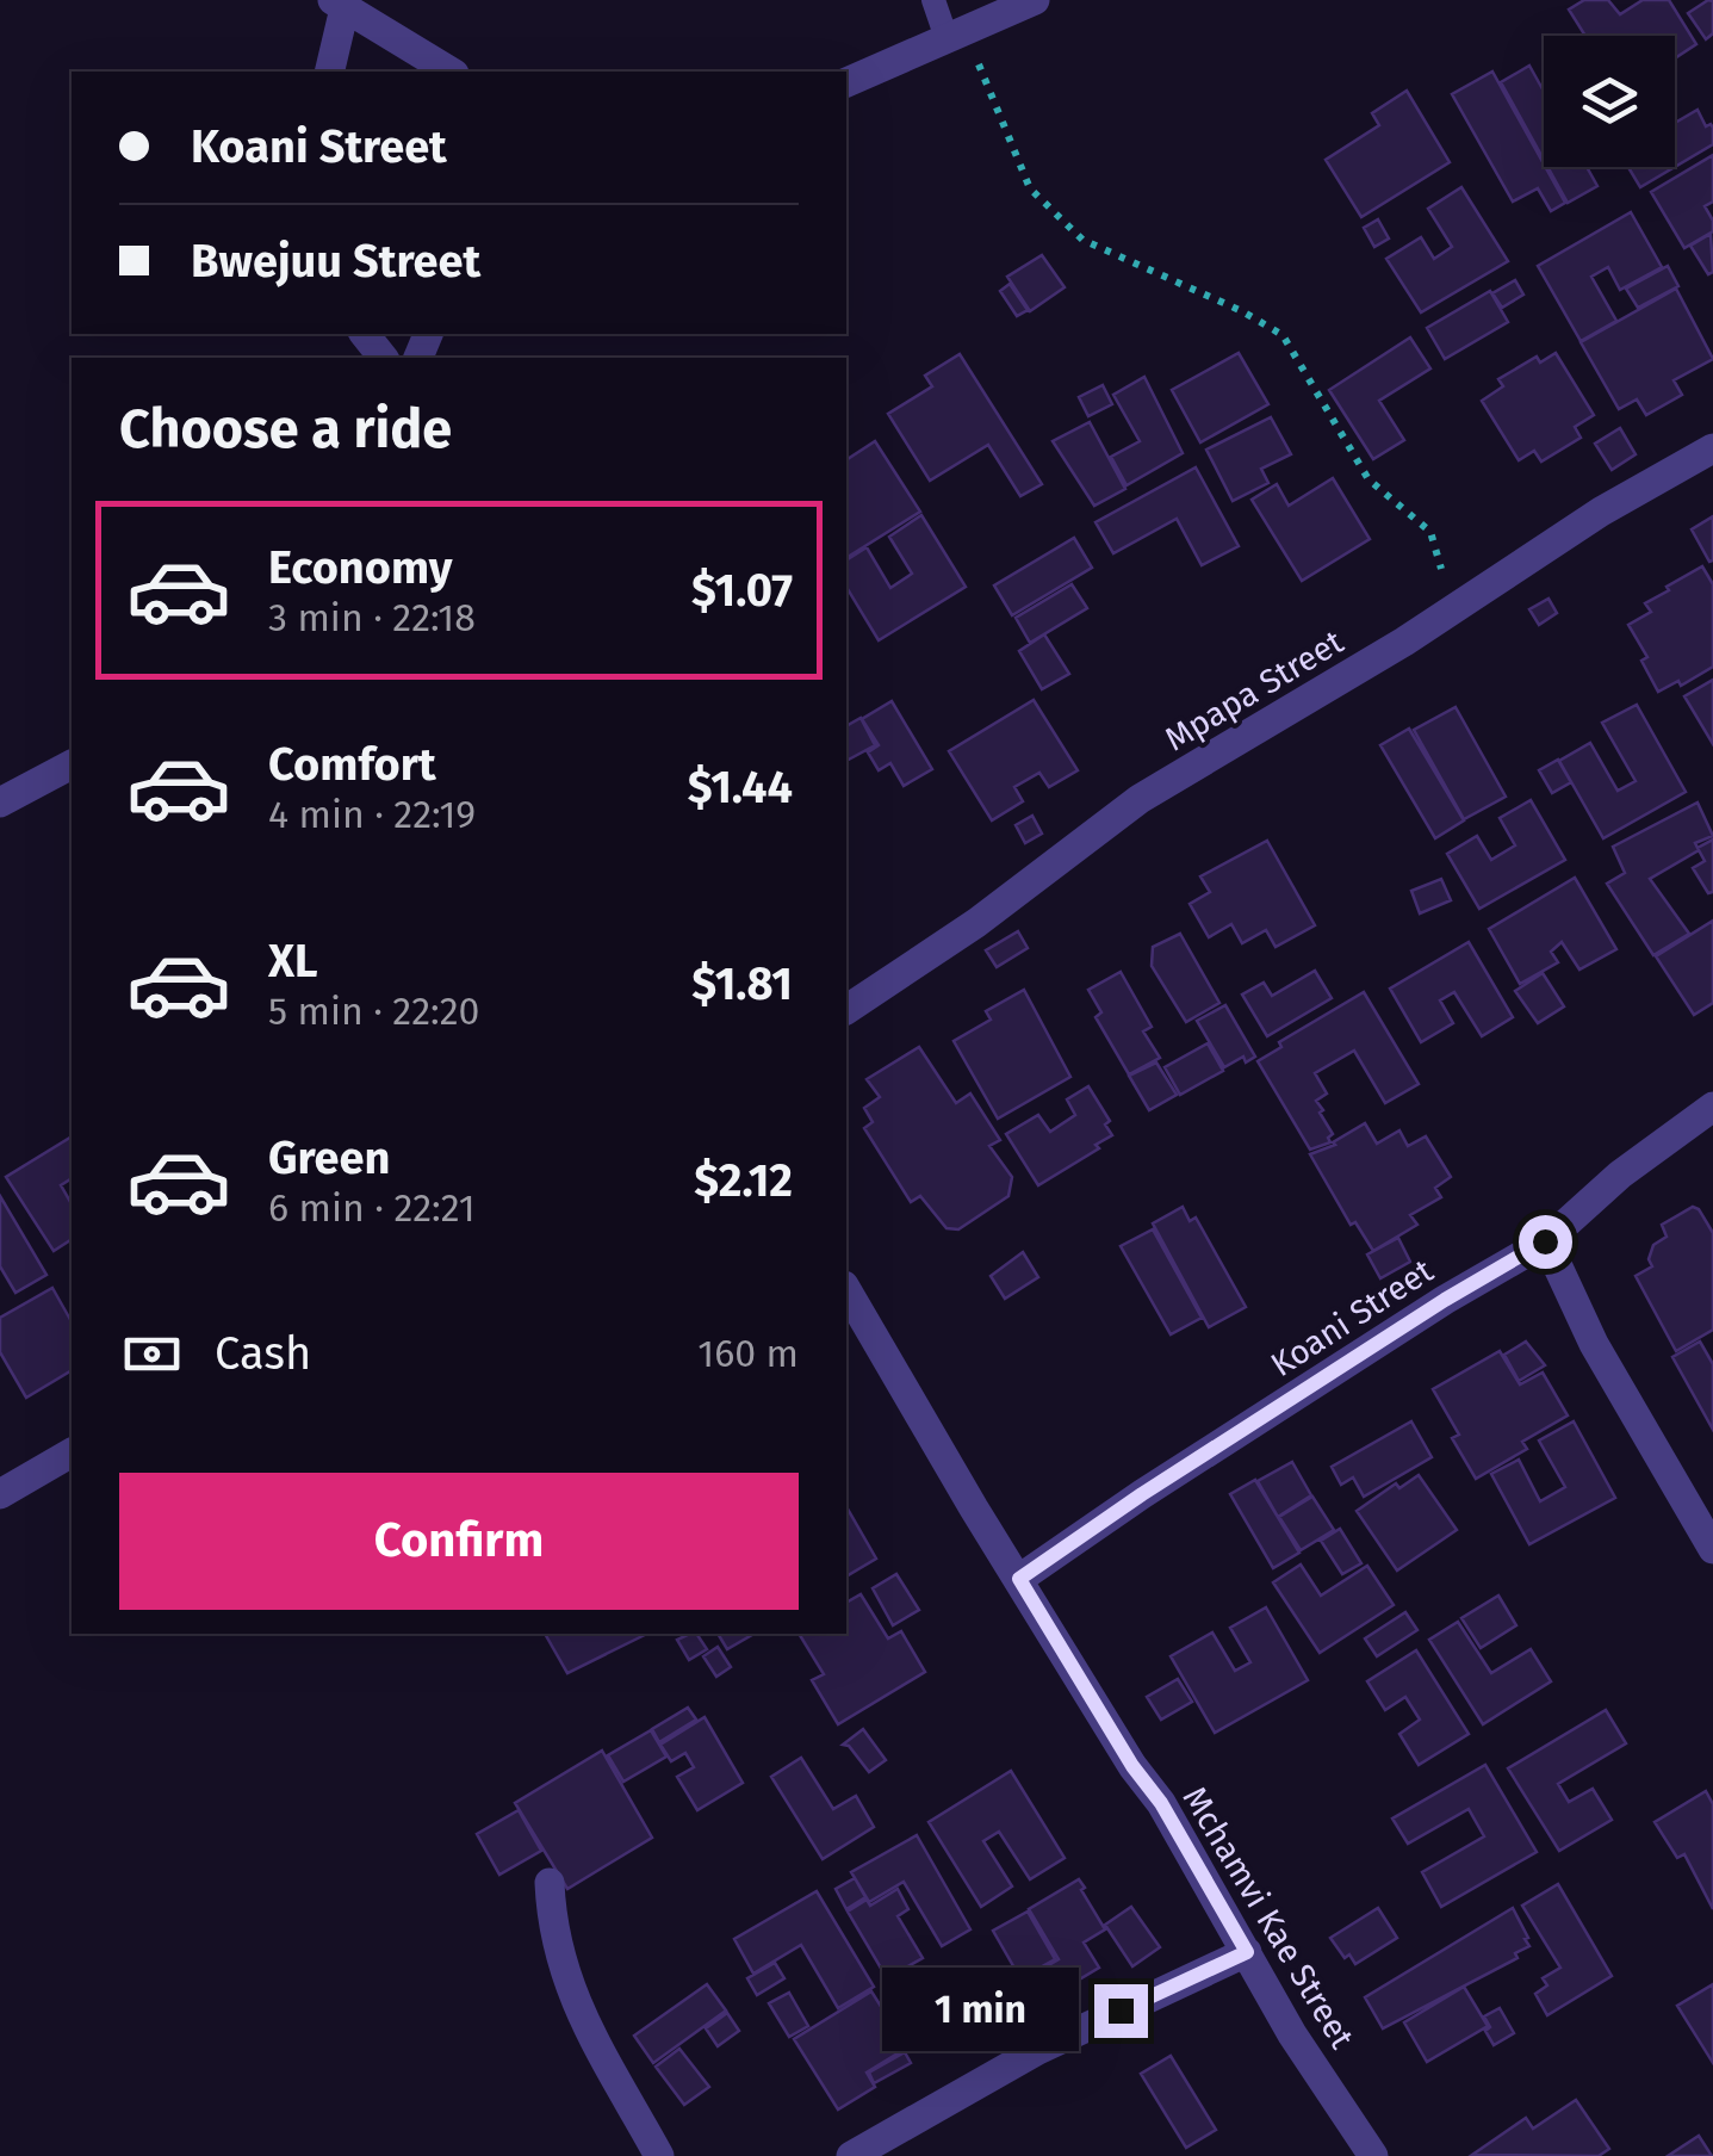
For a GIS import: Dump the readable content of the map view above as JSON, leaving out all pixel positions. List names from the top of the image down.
{
  "streets": {
    "street": ["Mpapa Street", "Koani Street", "Mchamvi Kae Street"]
  },
  "crossings": [
    ["Koani Street", "Mchamvi Kae Street"]
  ],
  "page": {
    "banner": ["Koani Street", "Bwejuu Street"],
    "heading": "Choose a ride",
    "list": [
      {
        "name": "Economy",
        "note": "3 min · 22:18",
        "value": "$1.07"
      },
      {
        "name": "Comfort",
        "note": "4 min · 22:19",
        "value": "$1.44"
      },
      {
        "name": "XL",
        "note": "5 min · 22:20",
        "value": "$1.81"
      },
      {
        "name": "Green",
        "note": "6 min · 22:21",
        "value": "$2.12"
      }
    ],
    "pay": ["Cash", "160 m"],
    "buttons": "Confirm",
    "bubble": "1 min"
  }
}
